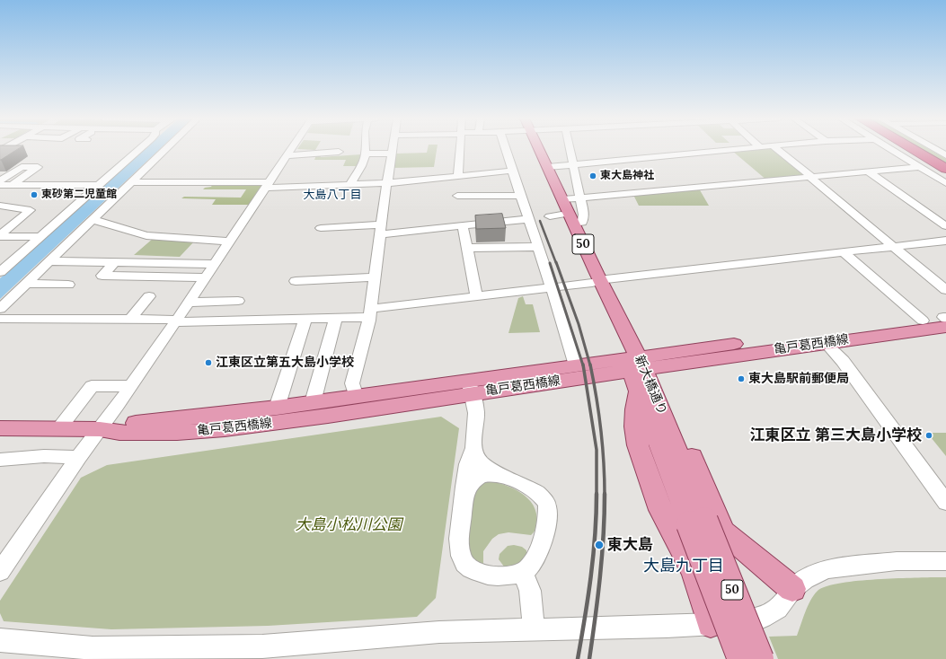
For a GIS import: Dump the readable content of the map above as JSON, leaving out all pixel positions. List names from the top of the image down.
{
  "streets": {
    "main road": ["50", "亀戸葛西橋線", "新大橋通り"]
  },
  "crossings": [
    ["亀戸葛西橋線", "新大橋通り"]
  ],
  "districts": ["大島八丁目", "大島九丁目"],
  "parks": ["大島小松川公園"],
  "places": [
    "東大島神社",
    "東砂第二児童館",
    "江東区立第五大島小学校",
    "東大島駅前郵便局",
    "江東区立 第三大島小学校",
    "東大島"
  ]
}
